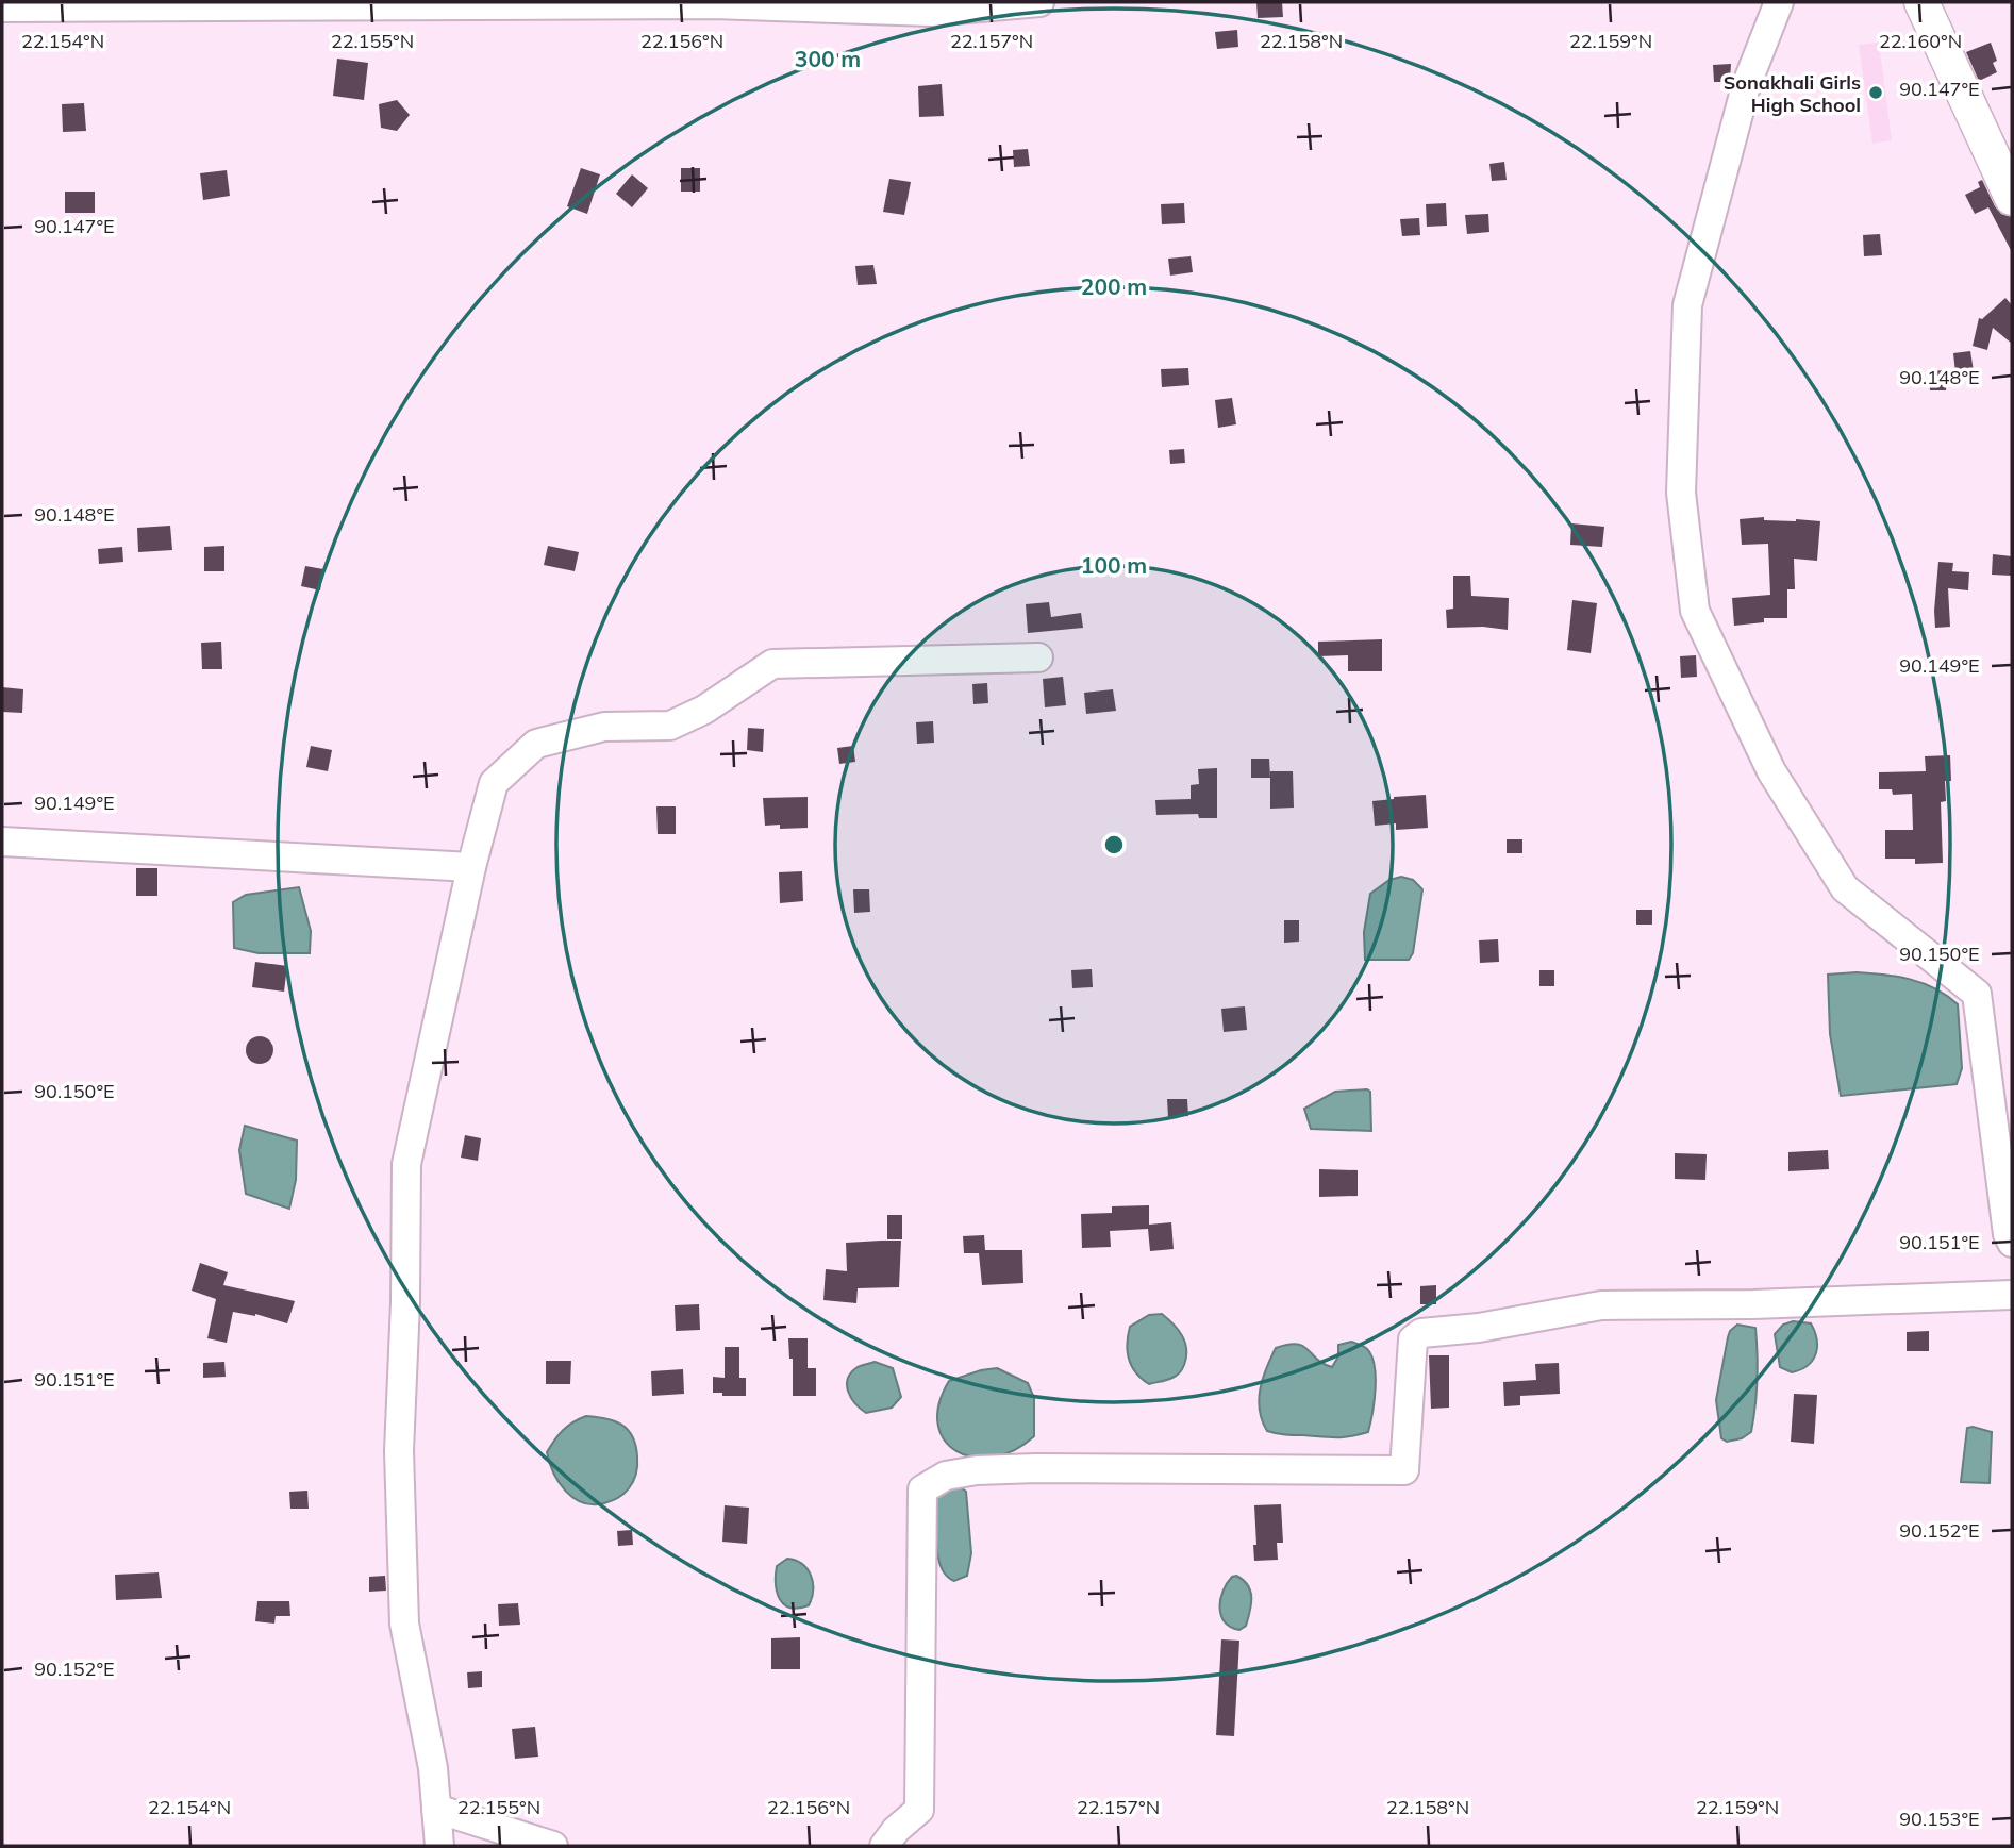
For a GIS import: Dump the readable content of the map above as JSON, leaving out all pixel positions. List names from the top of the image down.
{
  "places": ["Sonakhali Girls High School"],
  "coordinates": [
    "22.154°N",
    "22.155°N",
    "22.156°N",
    "22.157°N",
    "22.158°N",
    "22.159°N",
    "22.160°N",
    "90.147°E",
    "90.148°E",
    "90.149°E",
    "90.150°E",
    "90.151°E",
    "90.152°E",
    "90.153°E"
  ],
  "rings": ["300 m", "200 m", "100 m"]
}
